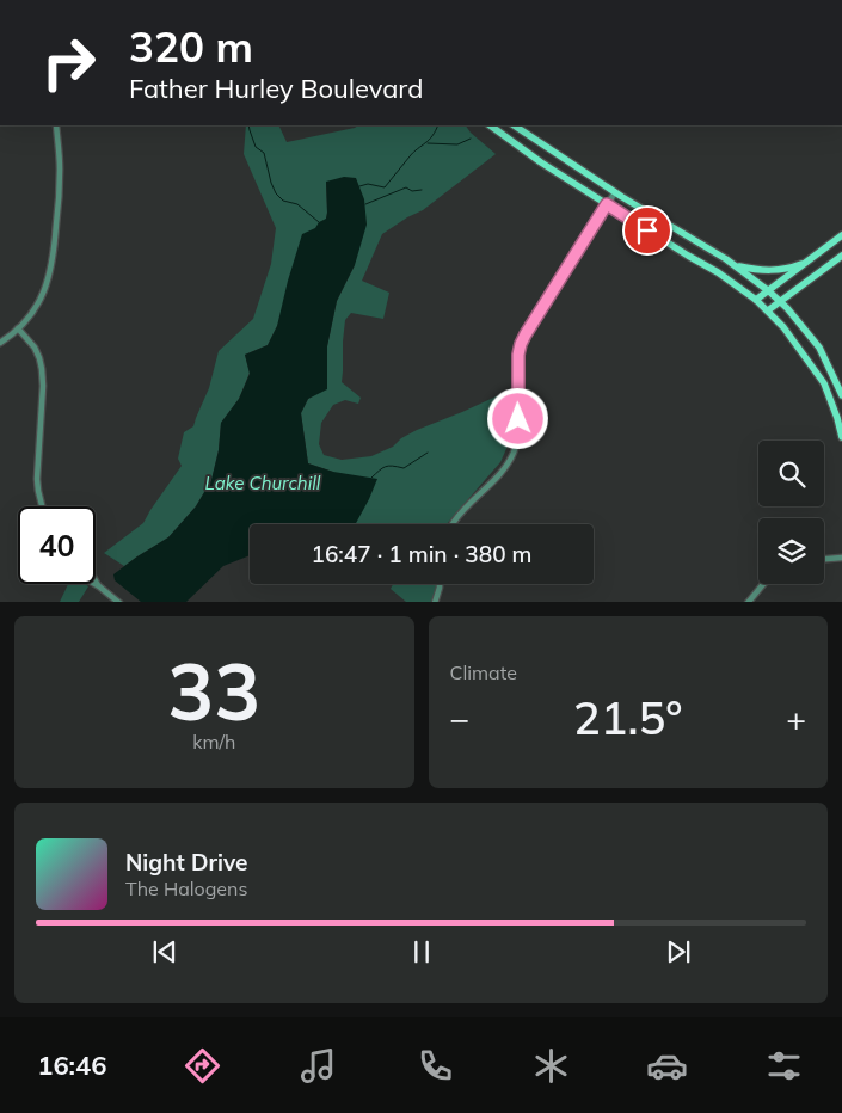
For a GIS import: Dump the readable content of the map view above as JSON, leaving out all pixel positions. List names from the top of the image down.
{
  "water": ["Lake Churchill"],
  "page": {
    "turn": ["320 m", "Father Hurley Boulevard"],
    "limit": "40",
    "trip": "16:47 · 1 min · 380 m",
    "tile": [
      ["33", "km/h"],
      "Climate"
    ],
    "heat": ["−", "21.5°", "+"],
    "song": ["Night Drive", "The Halogens"],
    "tabs": "16:46"
  }
}
